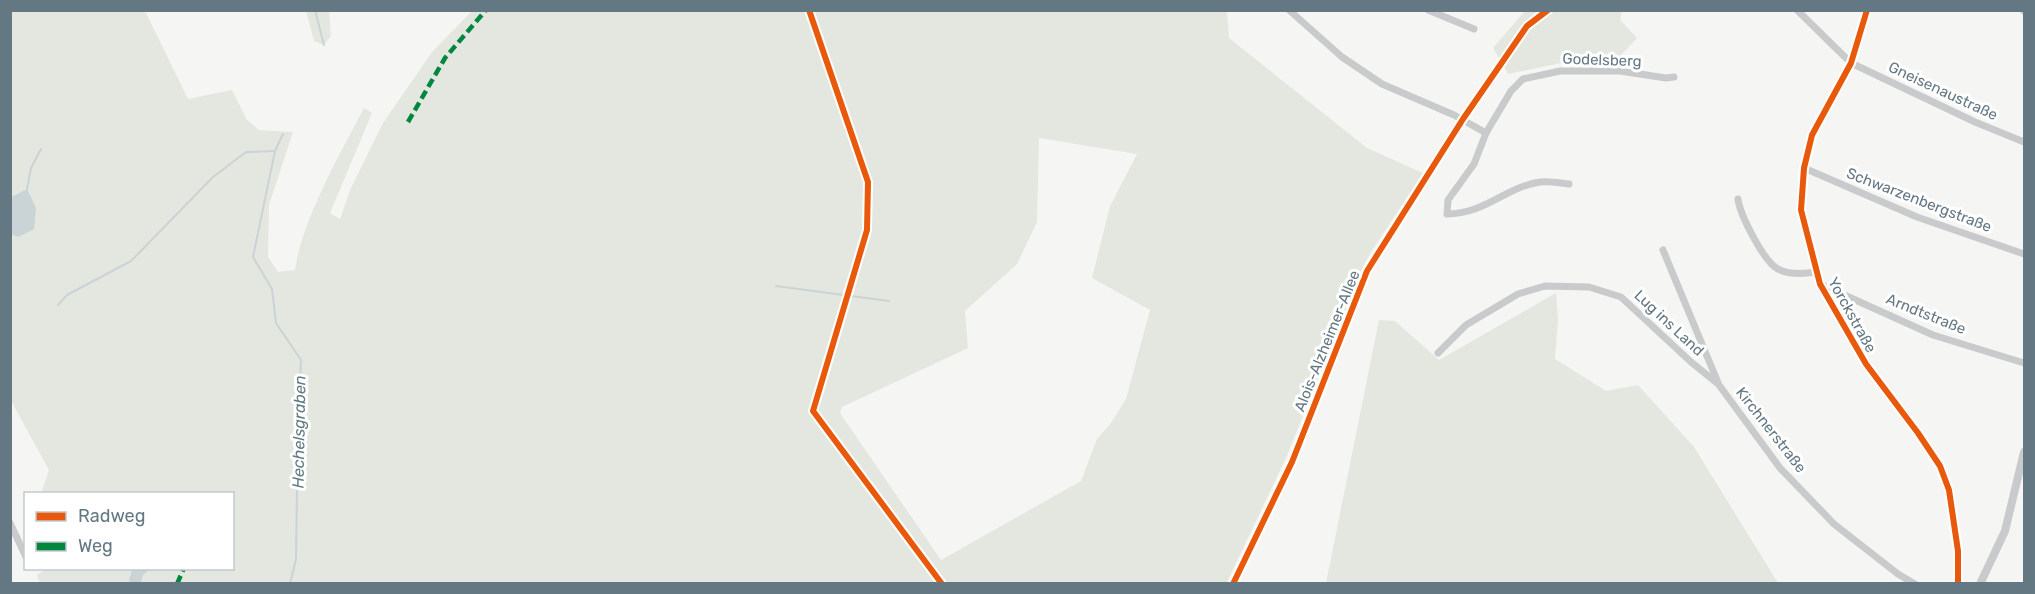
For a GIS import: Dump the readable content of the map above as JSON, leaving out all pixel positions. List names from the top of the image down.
{
  "streets": {
    "street": [
      "Godelsberg",
      "Gneisenaustraße",
      "Schwarzenbergstraße",
      "Arndtstraße",
      "Yorckstraße",
      "Lug ins Land",
      "Alois-Alzheimer-Allee",
      "Kirchnerstraße"
    ]
  },
  "crossings": [
    ["Gneisenaustraße", "Yorckstraße"],
    ["Schwarzenbergstraße", "Yorckstraße"],
    ["Arndtstraße", "Yorckstraße"],
    ["Lug ins Land", "Kirchnerstraße"]
  ],
  "water": ["Hechelsgraben"],
  "legend": ["Radweg", "Weg"]
}
